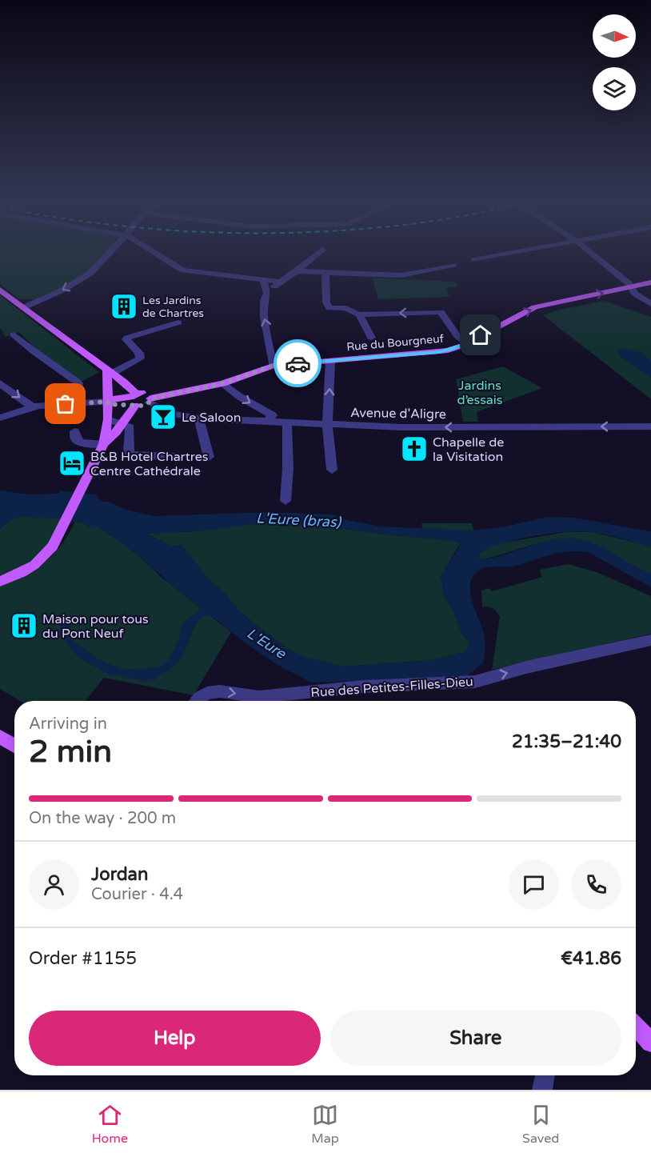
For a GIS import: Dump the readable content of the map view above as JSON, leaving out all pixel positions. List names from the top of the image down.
{
  "streets": {
    "main road": ["Rue du Bourgneuf"],
    "street": ["Avenue d'Aligre", "Rue des Petites-Filles-Dieu"]
  },
  "crossings": [
    ["Rue du Bourgneuf", "Avenue d'Aligre"]
  ],
  "one_way": ["Avenue d'Aligre", "Rue des Petites-Filles-Dieu"],
  "water": ["L'Eure (bras)", "L'Eure"],
  "parks": ["Jardins d’essais"],
  "places": {
    "building": ["Les Jardins de Chartres", "Maison pour tous du Pont Neuf"],
    "bar": ["Le Saloon"],
    "church": ["Chapelle de la Visitation"],
    "hotel": ["B&B Hotel Chartres Centre Cathédrale"]
  },
  "north": "right",
  "page": {
    "heading": ["2 min", "Arriving in", "21:35–21:40"],
    "panel": [
      "Jordan",
      "Courier · 4.4",
      "Order #1155",
      "€41.86"
    ],
    "bar": "On the way · 200 m",
    "buttons": ["Help", "Share"],
    "tabs": ["Home", "Map", "Saved"]
  }
}
